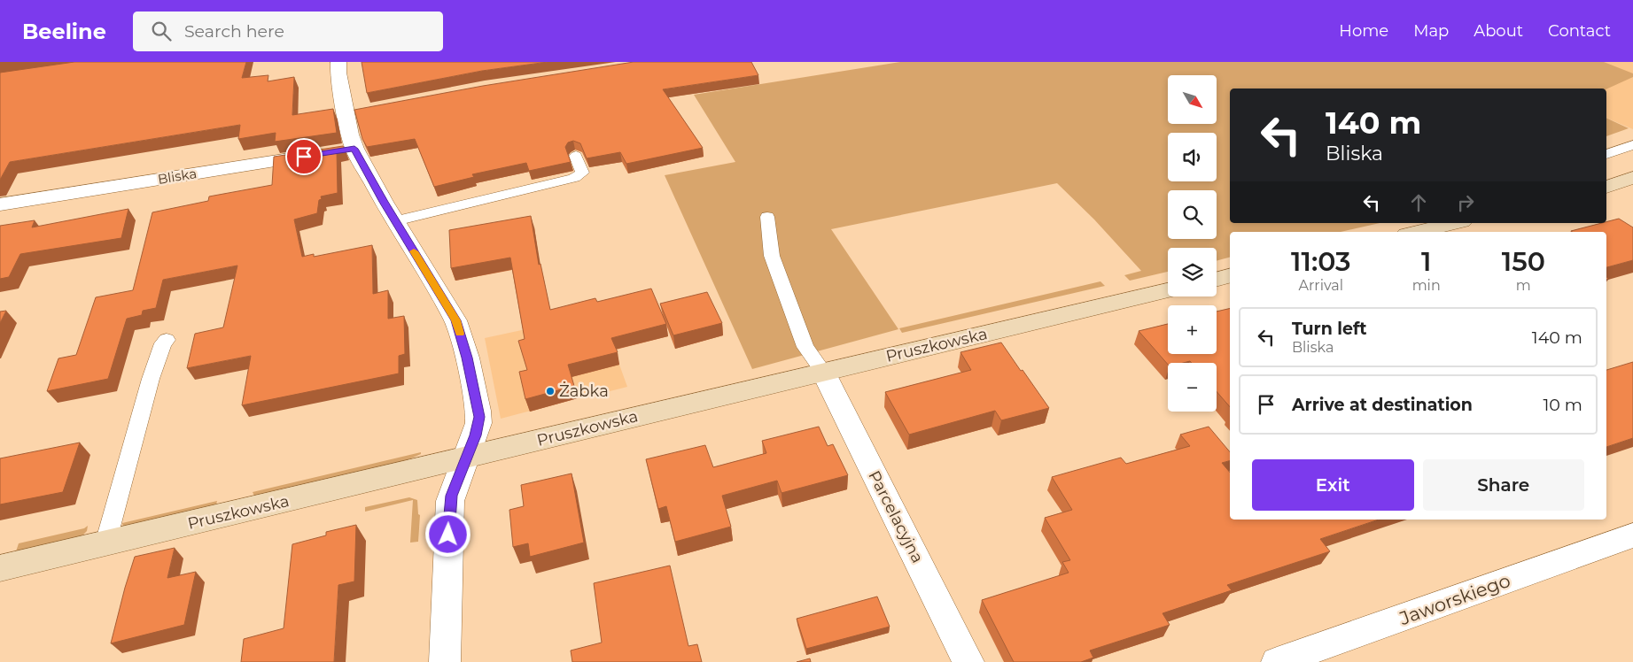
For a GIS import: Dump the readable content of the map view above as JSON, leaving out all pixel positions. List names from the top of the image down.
{
  "streets": {
    "street": [
      "Bliska",
      "Pruszkowska",
      "Parcelacyjna",
      "Jaworskiego"
    ]
  },
  "crossings": [
    ["Pruszkowska", "Parcelacyjna"]
  ],
  "places": ["Żabka"],
  "north": "bottom right",
  "page": {
    "header": "Beeline",
    "search": "Search here",
    "nav": [
      "Home",
      "Map",
      "About",
      "Contact"
    ],
    "map_buttons": ["+", "−"],
    "turn": ["140 m", "Bliska"],
    "eta": [
      "11:03",
      "Arrival",
      "1",
      "min",
      "150",
      "m"
    ],
    "list": [
      {
        "name": "Turn left",
        "note": "Bliska",
        "value": "140 m"
      },
      {
        "name": "Arrive at destination",
        "value": "10 m"
      }
    ],
    "buttons": ["Exit", "Share"]
  }
}
